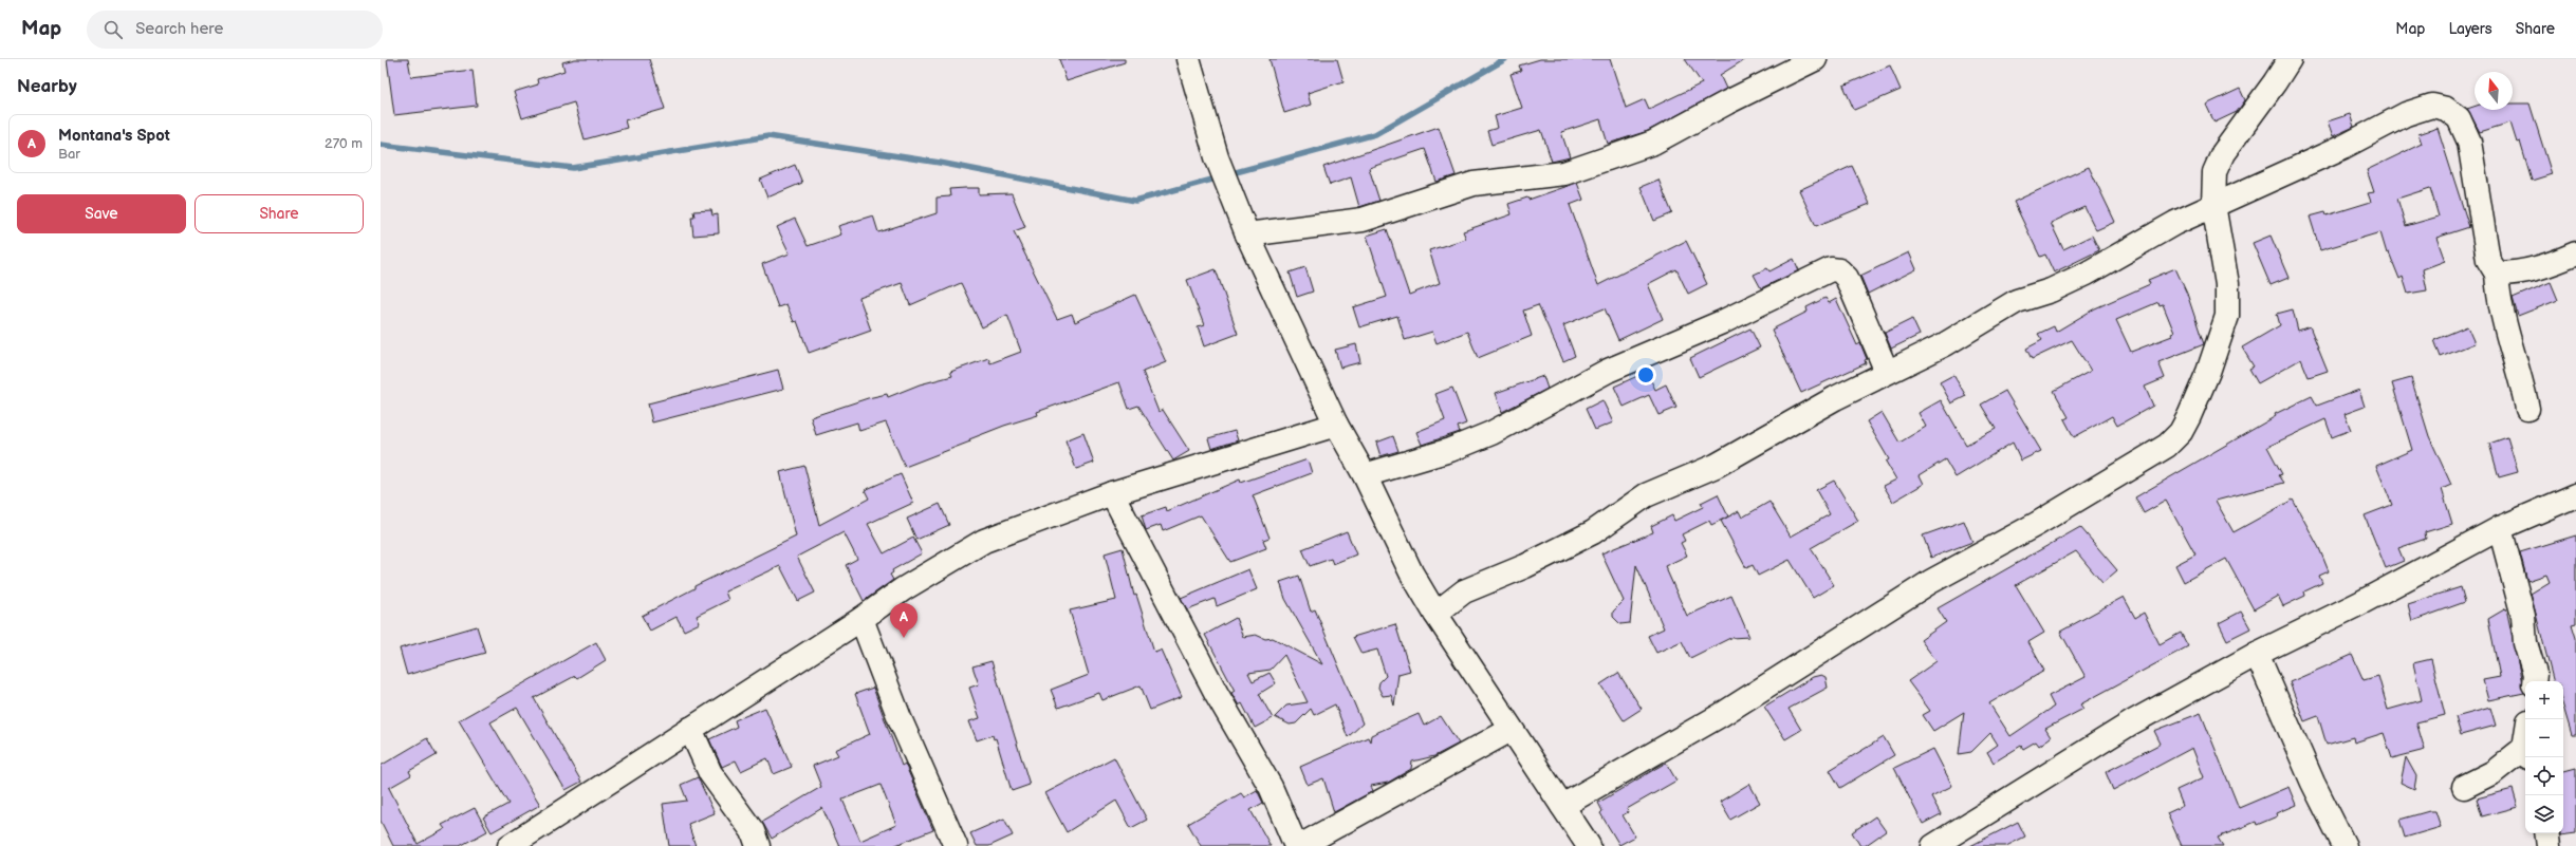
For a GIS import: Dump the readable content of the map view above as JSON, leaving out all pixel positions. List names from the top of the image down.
{
  "north": "top",
  "page": {
    "header": "Map",
    "search": "Search here",
    "nav": ["Map", "Layers", "Share"],
    "heading": "Nearby",
    "list": [
      {
        "mark": "A",
        "name": "Montana's Spot",
        "note": "Bar",
        "value": "270 m"
      }
    ],
    "buttons": ["Save", "Share"],
    "pins": "A",
    "map_buttons": ["+", "−"]
  }
}
